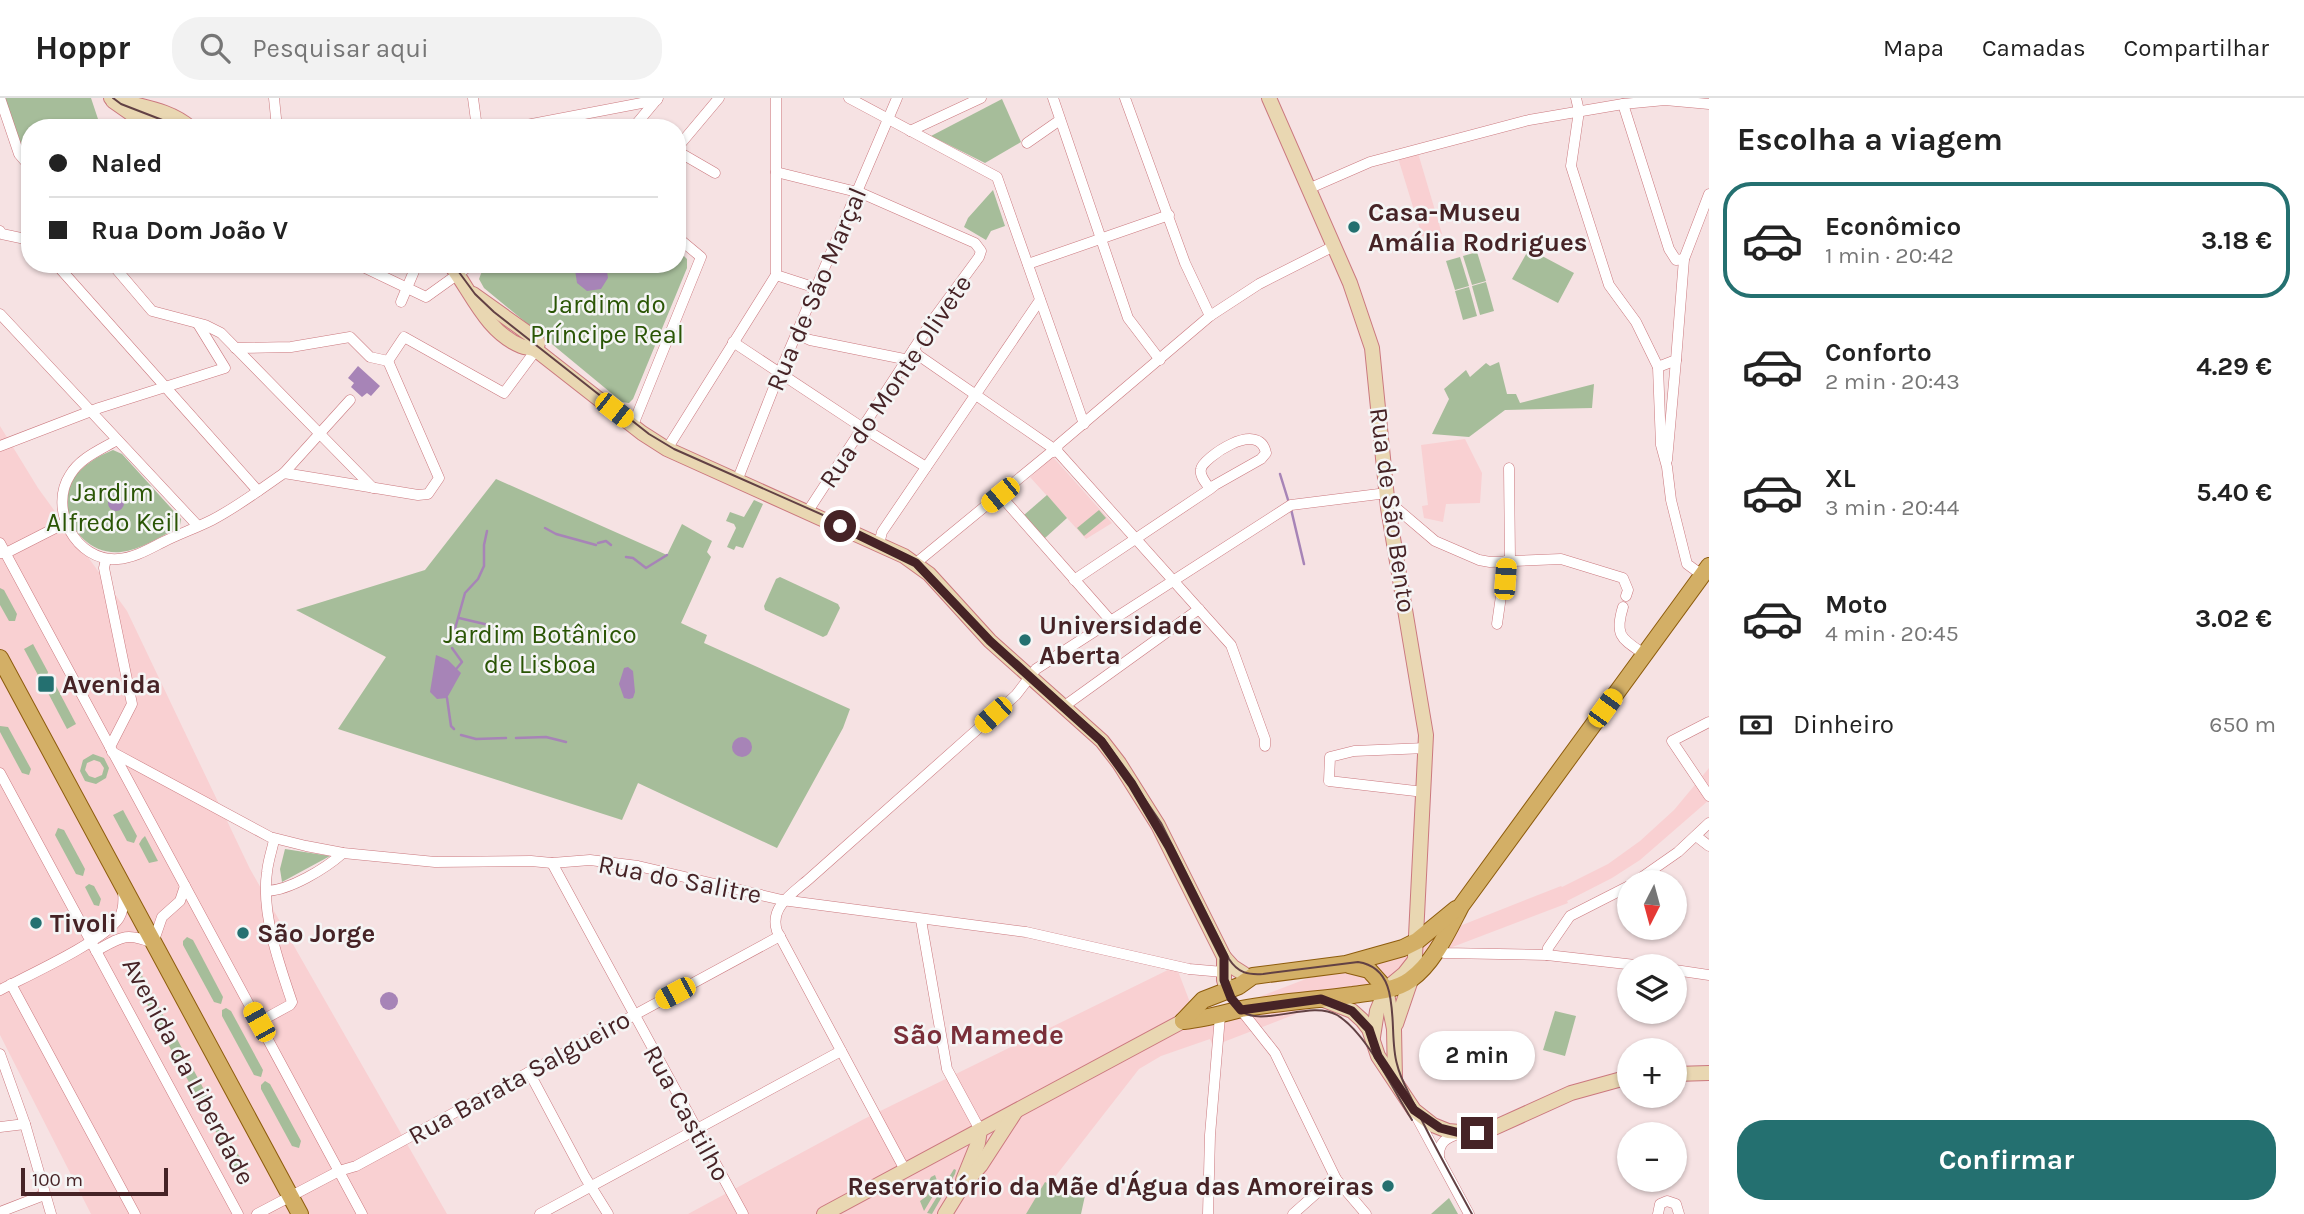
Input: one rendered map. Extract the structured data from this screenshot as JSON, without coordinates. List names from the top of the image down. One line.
{"streets":{"main road":["Rua de São Bento","Avenida da Liberdade"],"street":["Rua de São Marçal","Rua do Monte Olivete","Rua do Salitre","Rua Barata Salgueiro","Rua Castilho"]},"crossings":[["Rua de São Marçal","Rua do Monte Olivete"],["Rua do Salitre","Rua Castilho"],["Avenida da Liberdade","Rua Barata Salgueiro"],["Rua Barata Salgueiro","Rua Castilho"]],"districts":["São Mamede"],"parks":["Jardim do Príncipe Real","Jardim Alfredo Keil","Jardim Botânico de Lisboa"],"places":{"other":["Casa-Museu Amália Rodrigues","Universidade Aberta","Tivoli","São Jorge","Reservatório da Mãe d'Água das Amoreiras"],"transit":["Avenida"]},"scale_bar":"100 m","north":"bottom","page":{"header":"Hoppr","search":"Pesquisar aqui","nav":["Mapa","Camadas","Compartilhar"],"heading":"Escolha a viagem","banner":["Naled","Rua Dom João V"],"list":[{"name":"Econômico","note":"1 min · 20:42","value":"3.18 €"},{"name":"Conforto","note":"2 min · 20:43","value":"4.29 €"},{"name":"XL","note":"3 min · 20:44","value":"5.40 €"},{"name":"Moto","note":"4 min · 20:45","value":"3.02 €"}],"pay":["Dinheiro","650 m"],"map_buttons":["+","−"],"bubble":"2 min","buttons":"Confirmar","scale":"100 m"}}
